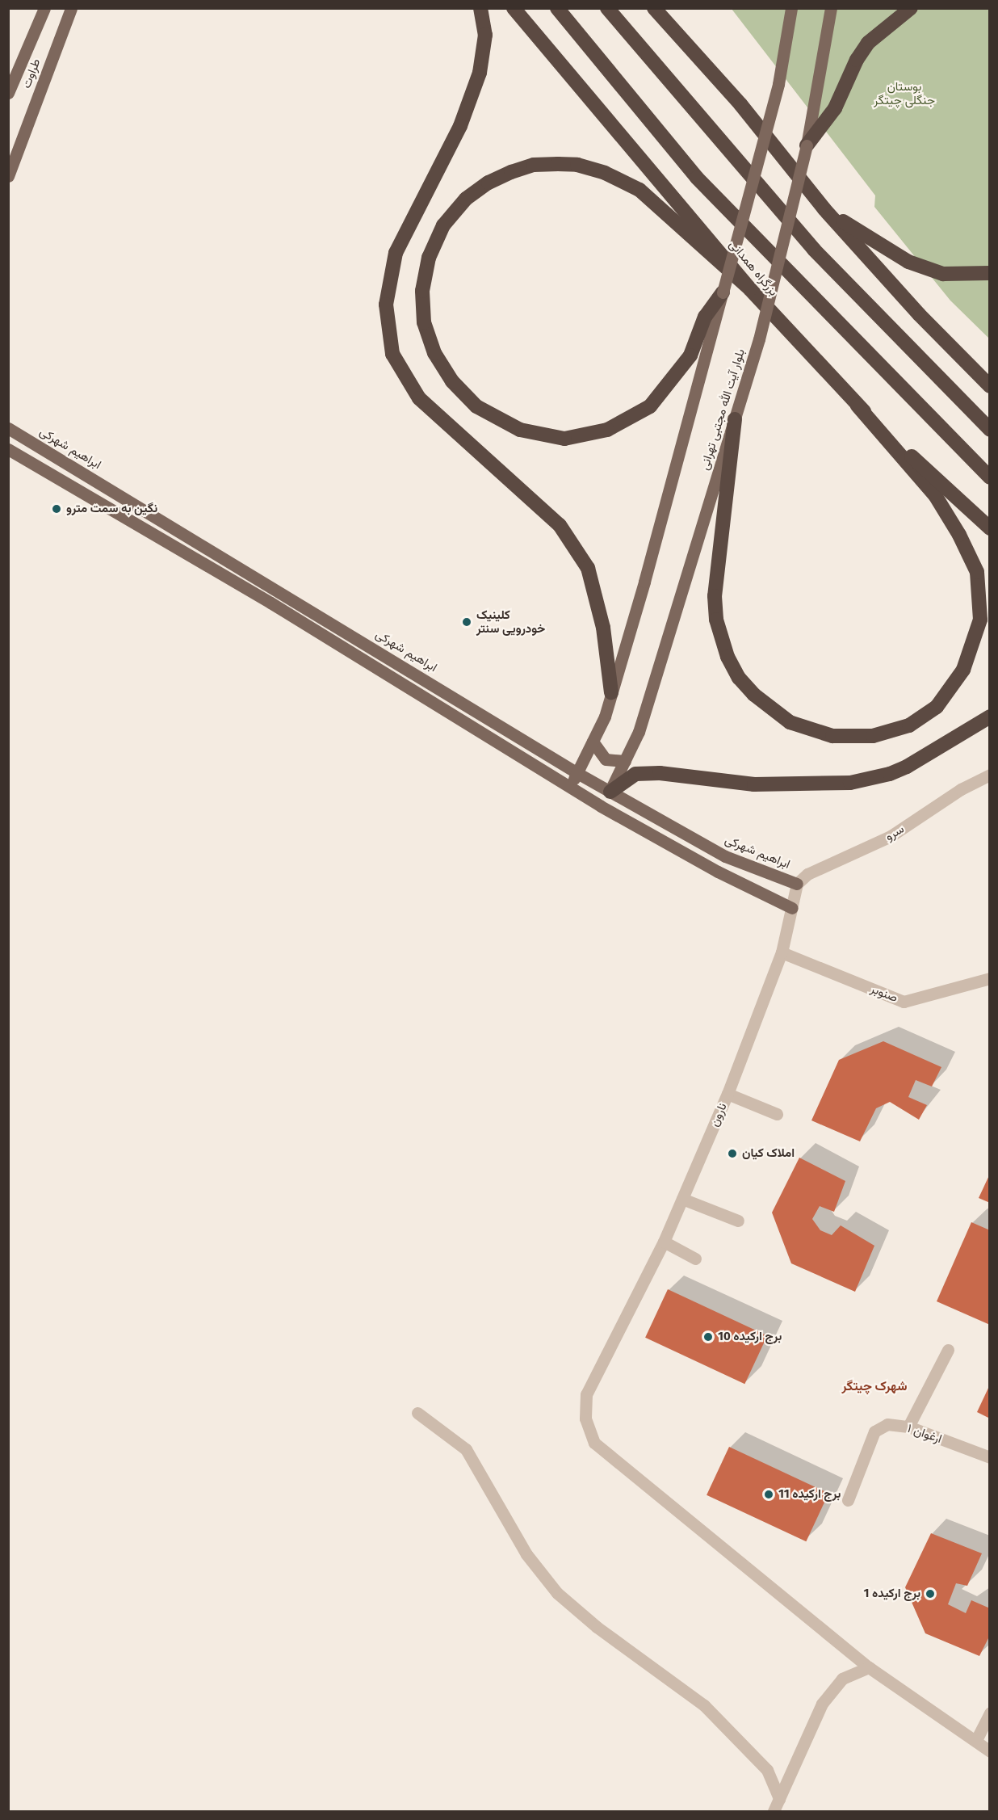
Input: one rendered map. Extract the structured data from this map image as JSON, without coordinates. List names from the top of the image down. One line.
{"streets":{"highway":["بزرگراه همدانی"],"main road":["طراوت","بلوار آیت الله مجتبی تهرانی","ابراهیم شهرکی"],"street":["سرو","صنوبر","نارون","ارغوان ۱"]},"crossings":[["بلوار آیت الله مجتبی تهرانی","ابراهیم شهرکی"],["ابراهیم شهرکی","سرو"],["ابراهیم شهرکی","نارون"],["سرو","نارون"],["صنوبر","نارون"]],"districts":["شهرک چیتگر"],"parks":["بوستان جنگلی چیتگر"],"places":["نگین به سمت مترو","کلینیک خودرویی سنتر","املاک کیان","برج ارکیده 10","برج ارکیده 11","برج ارکیده 1"]}
